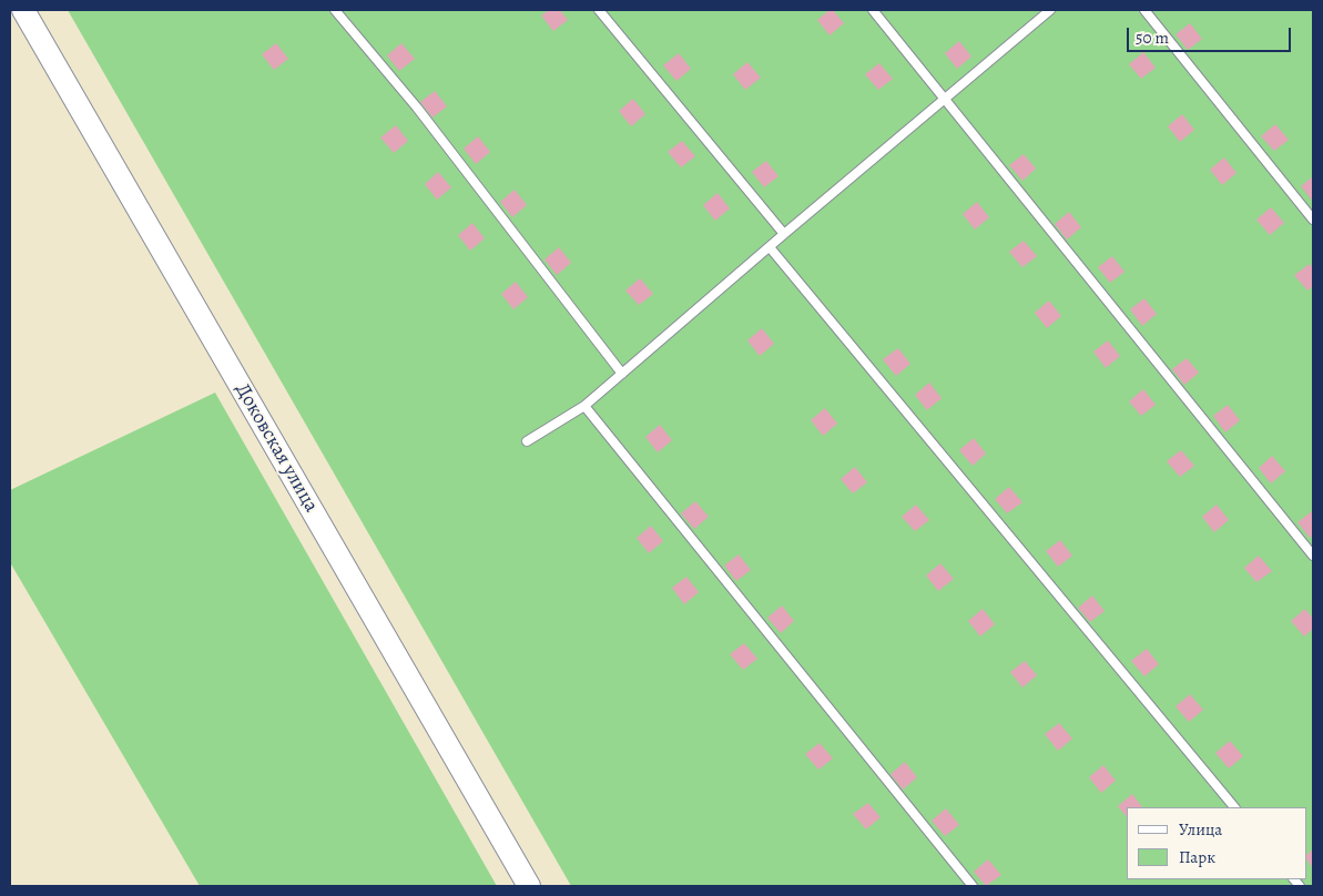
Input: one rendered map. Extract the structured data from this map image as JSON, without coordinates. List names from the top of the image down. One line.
{"streets":{"street":["Доковская улица"]},"legend":["Улица","Парк"],"scale_bar":"50 m"}
